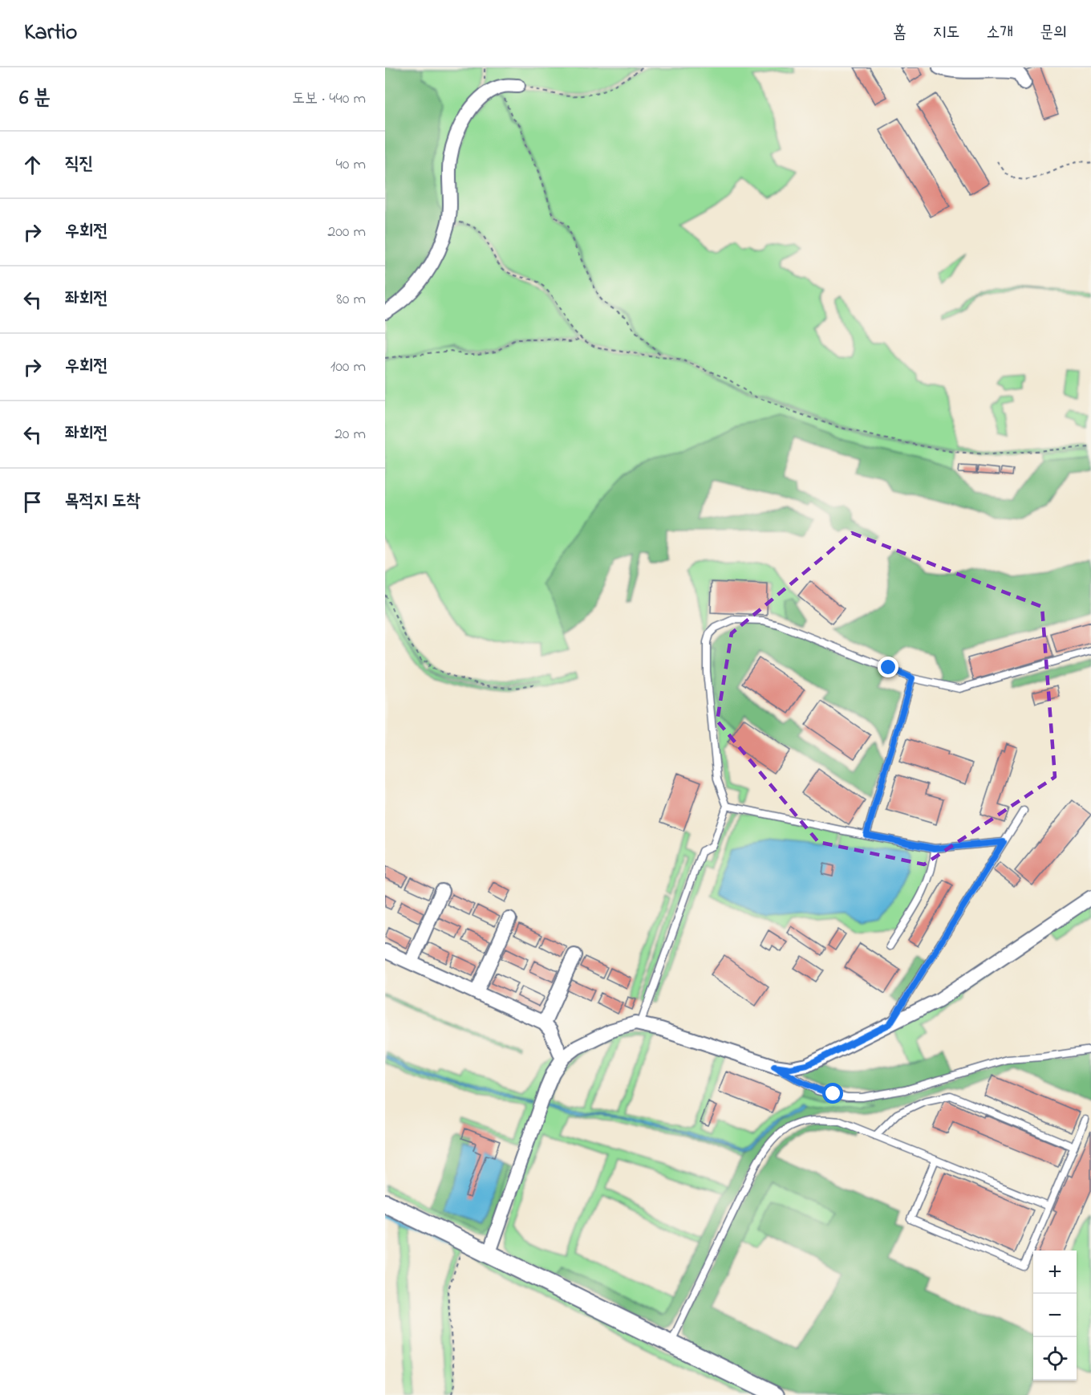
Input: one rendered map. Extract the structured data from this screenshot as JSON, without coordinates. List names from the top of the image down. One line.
{"page":{"header":"Kartio","nav":["홈","지도","소개","문의"],"heading":["6 분","도보 · 440 m"],"list":[["직진","40 m"],["우회전","200 m"],["좌회전","80 m"],["우회전","100 m"],["좌회전","20 m"],"목적지 도착"],"map_buttons":["+","−"]}}
